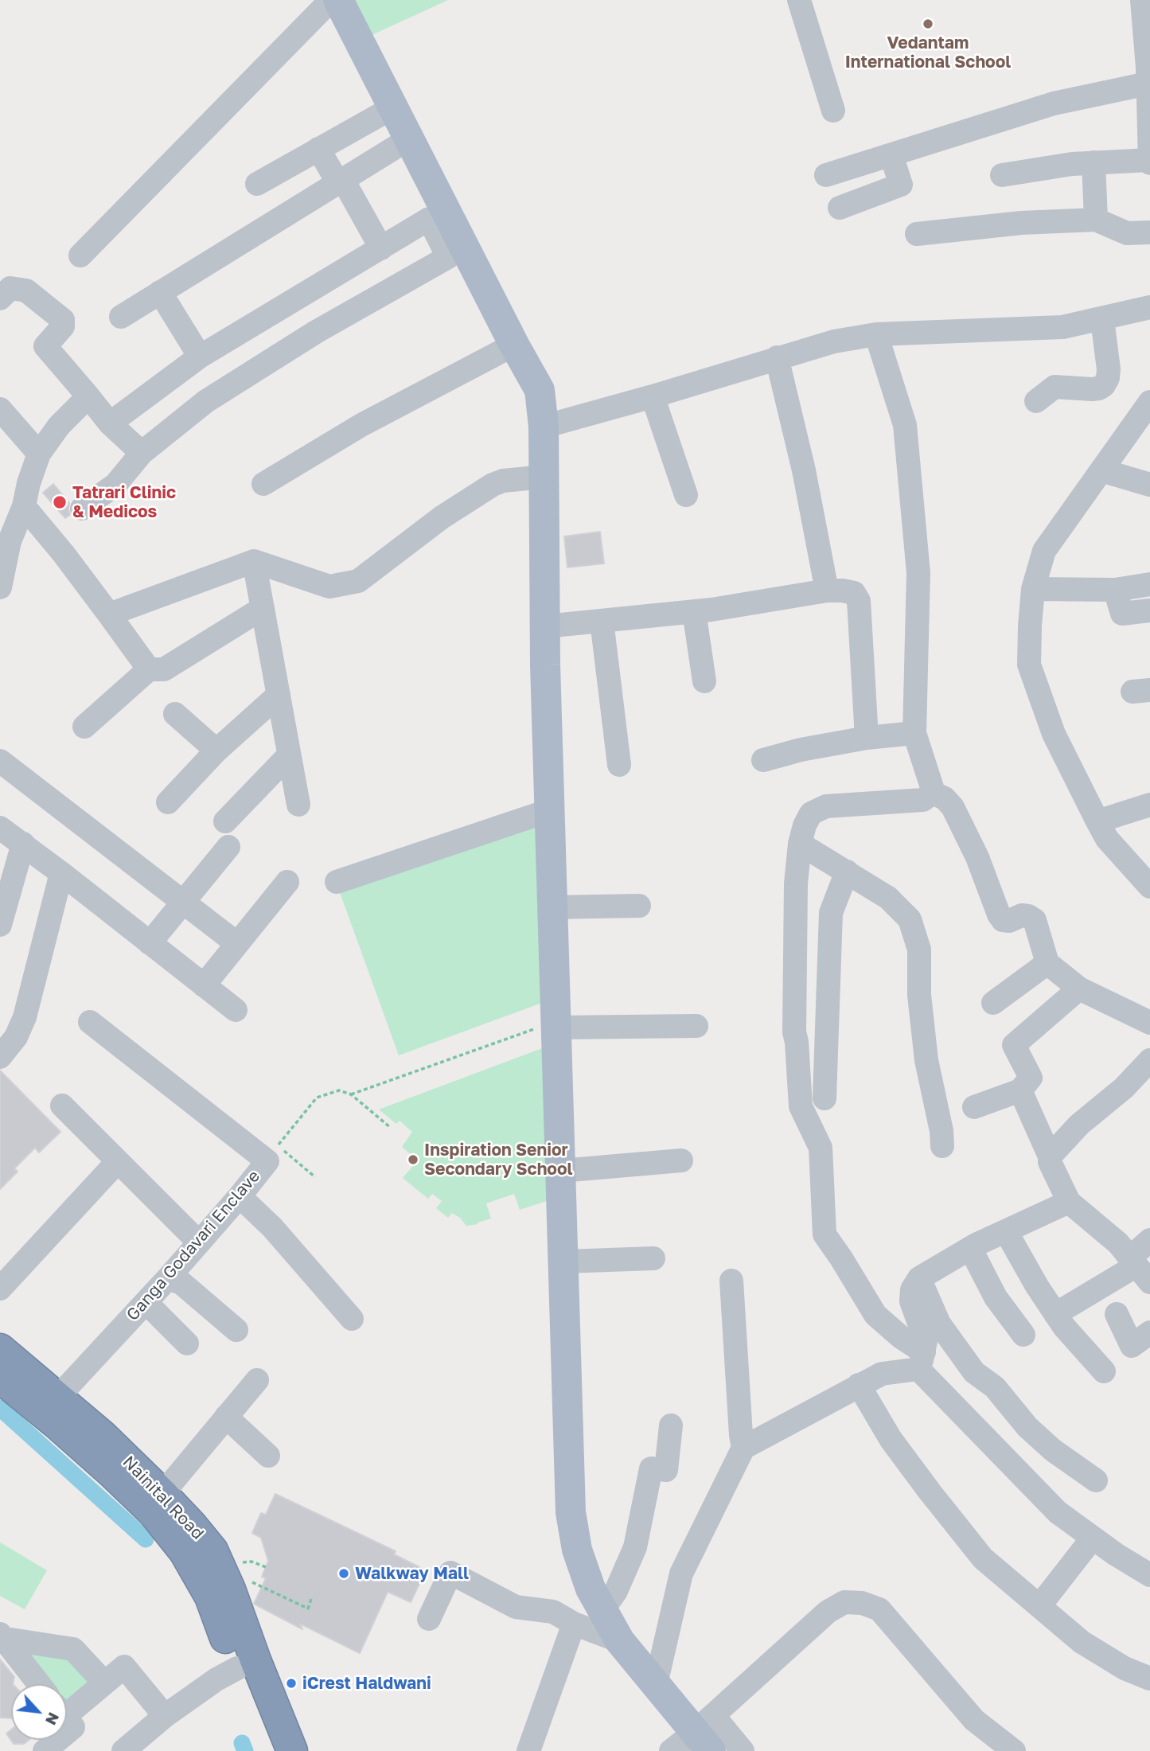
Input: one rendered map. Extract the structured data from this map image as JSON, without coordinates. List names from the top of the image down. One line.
{"streets":{"highway":["Nainital Road"],"street":["Ganga Godavari Enclave"]},"crossings":[["Ganga Godavari Enclave","Nainital Road"]],"places":["Vedantam International School","Tatrari Clinic & Medicos","Inspiration Senior Secondary School","Walkway Mall","iCrest Haldwani"],"north":"bottom right"}
